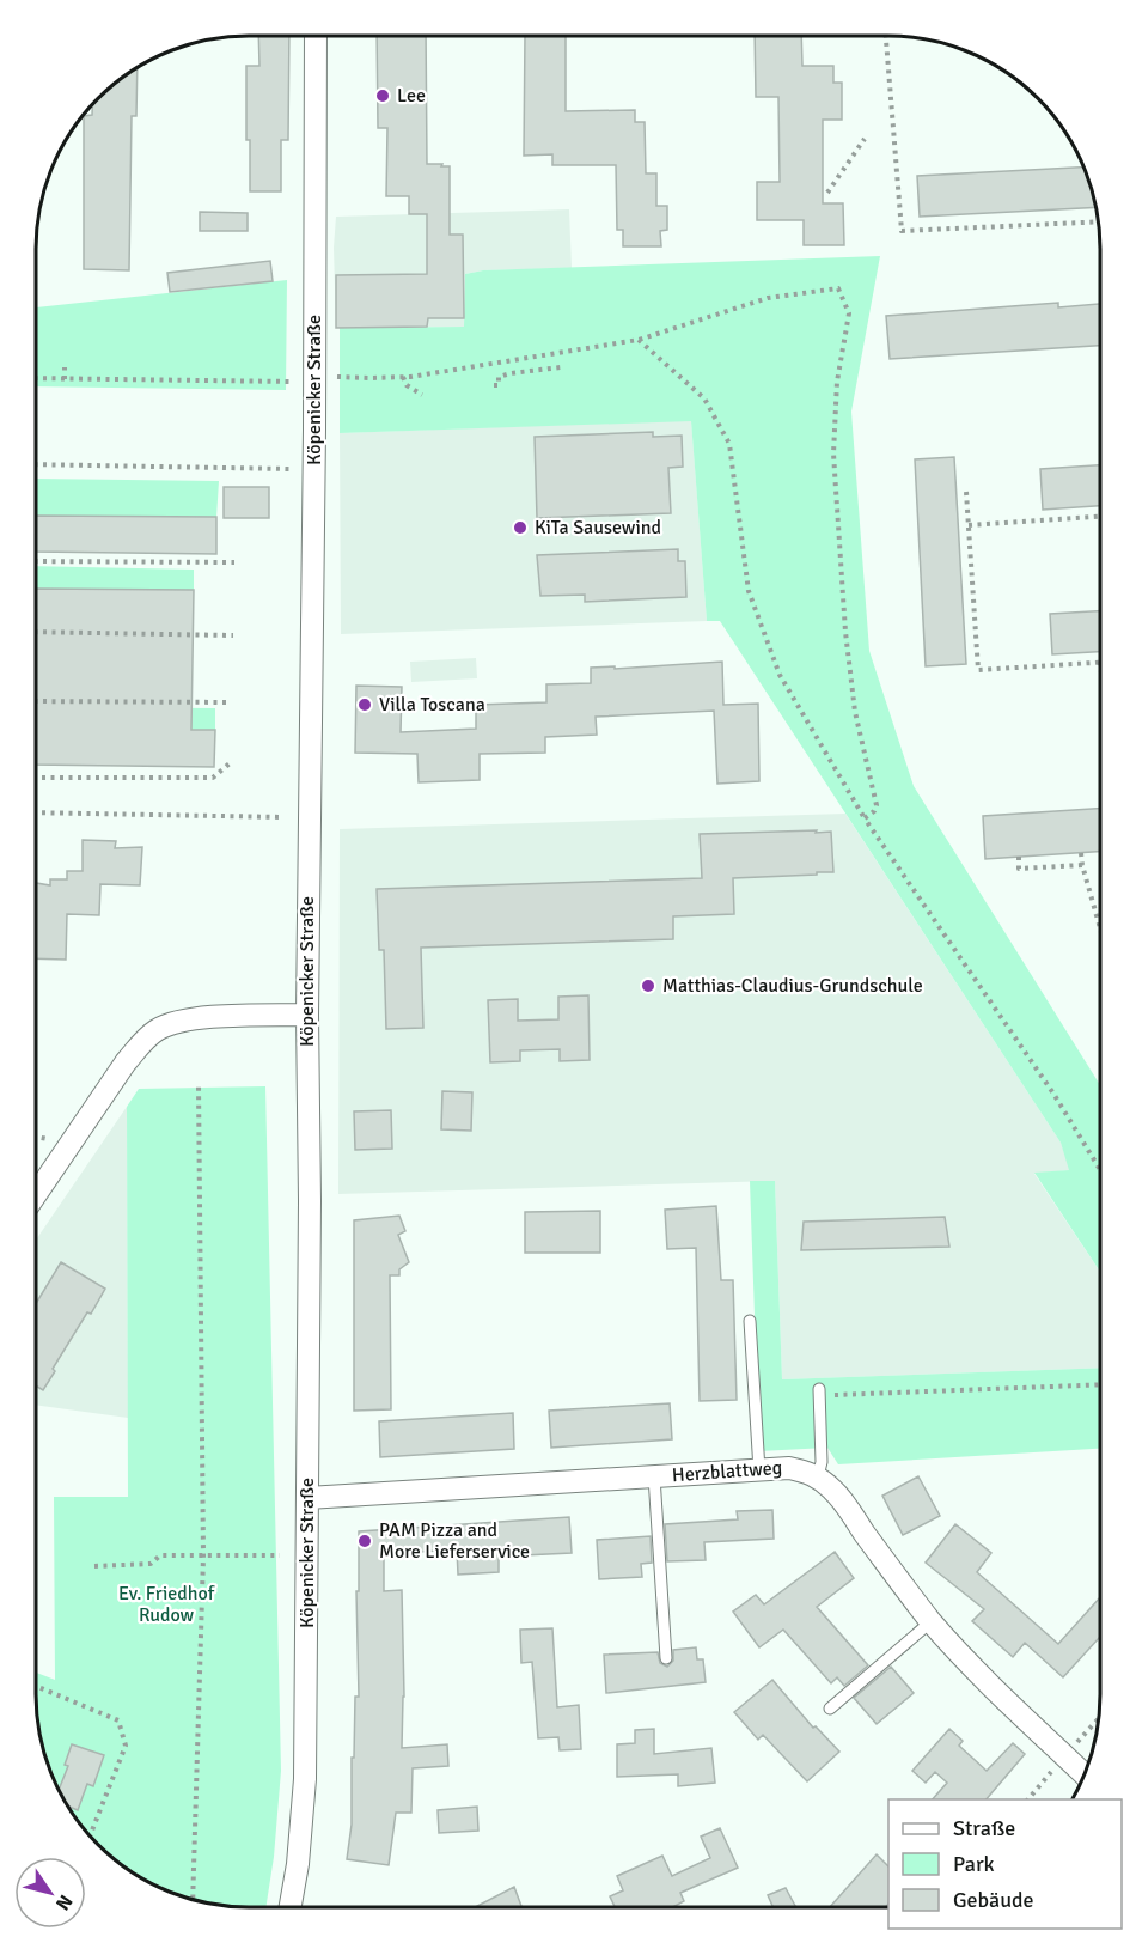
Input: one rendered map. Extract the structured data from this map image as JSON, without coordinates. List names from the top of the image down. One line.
{"streets":{"street":["Köpenicker Straße","Herzblattweg"]},"crossings":[["Köpenicker Straße","Herzblattweg"]],"parks":["Ev. Friedhof Rudow"],"places":["Lee","KiTa Sausewind","Villa Toscana","Matthias-Claudius-Grundschule","PAM Pizza and More Lieferservice"],"legend":["Straße","Park","Gebäude"],"north":"bottom right"}
